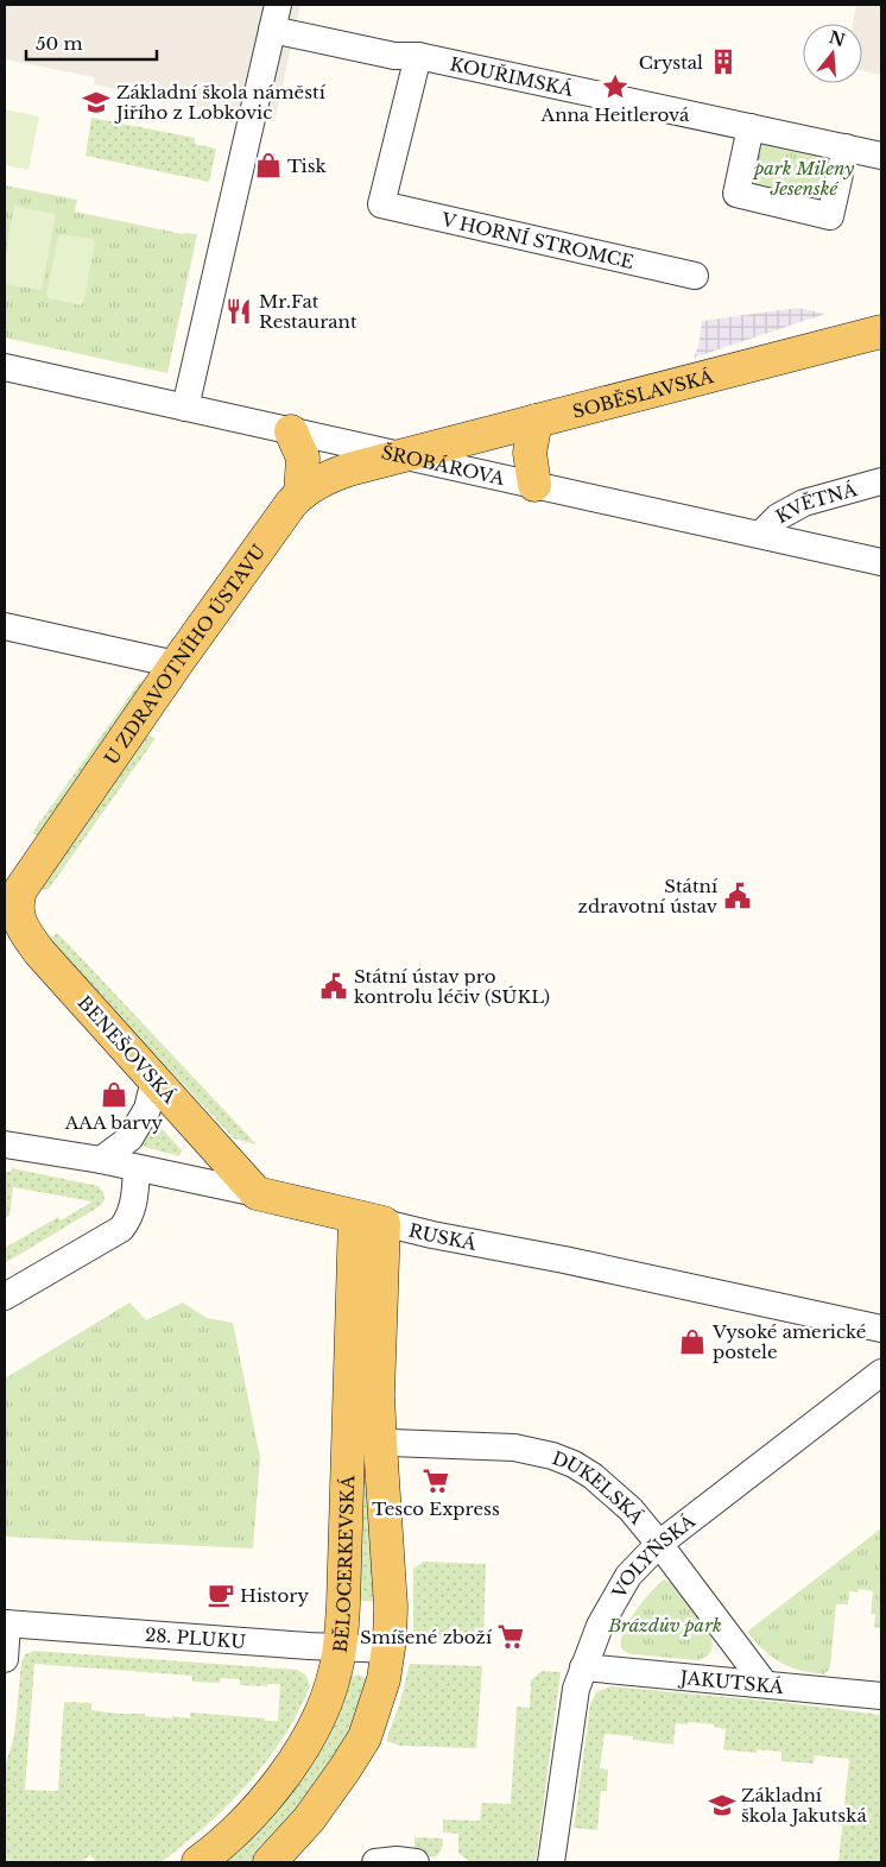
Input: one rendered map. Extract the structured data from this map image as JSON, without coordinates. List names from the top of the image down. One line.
{"streets":{"main road":["SOBĚSLAVSKÁ","U ZDRAVOTNÍHO ÚSTAVU","BENEŠOVSKÁ","RUSKÁ","BĚLOCERKEVSKÁ"],"street":["KOUŘIMSKÁ","V HORNÍ STROMCE","ŠROBÁROVA","KVĚTNÁ","DUKELSKÁ","VOLYŇSKÁ","28. PLUKU","JAKUTSKÁ"]},"crossings":[["KOUŘIMSKÁ","V HORNÍ STROMCE"],["SOBĚSLAVSKÁ","ŠROBÁROVA"],["SOBĚSLAVSKÁ","U ZDRAVOTNÍHO ÚSTAVU"],["ŠROBÁROVA","KVĚTNÁ"],["ŠROBÁROVA","U ZDRAVOTNÍHO ÚSTAVU"],["U ZDRAVOTNÍHO ÚSTAVU","BENEŠOVSKÁ"],["BENEŠOVSKÁ","RUSKÁ"],["RUSKÁ","BĚLOCERKEVSKÁ"],["DUKELSKÁ","VOLYŇSKÁ"],["DUKELSKÁ","BĚLOCERKEVSKÁ"],["DUKELSKÁ","JAKUTSKÁ"],["VOLYŇSKÁ","JAKUTSKÁ"],["BĚLOCERKEVSKÁ","28. PLUKU"]],"parks":["park Mileny Jesenské","Brázdův park"],"places":{"building":["Crystal"],"place":["Anna Heitlerová"],"school or university":["Základní škola náměstí Jiřího z Lobkovic","Základní škola Jakutská"],"shop":["Tisk","AAA barvy","Vysoké americké postele"],"restaurant":["Mr.Fat Restaurant"],"public building":["Státní zdravotní ústav","Státní ústav pro kontrolu léčiv (SÚKL)"],"supermarket":["Tesco Express","Smíšené zboží"],"cafe":["History"]},"scale_bar":"50 m","north":"top"}
